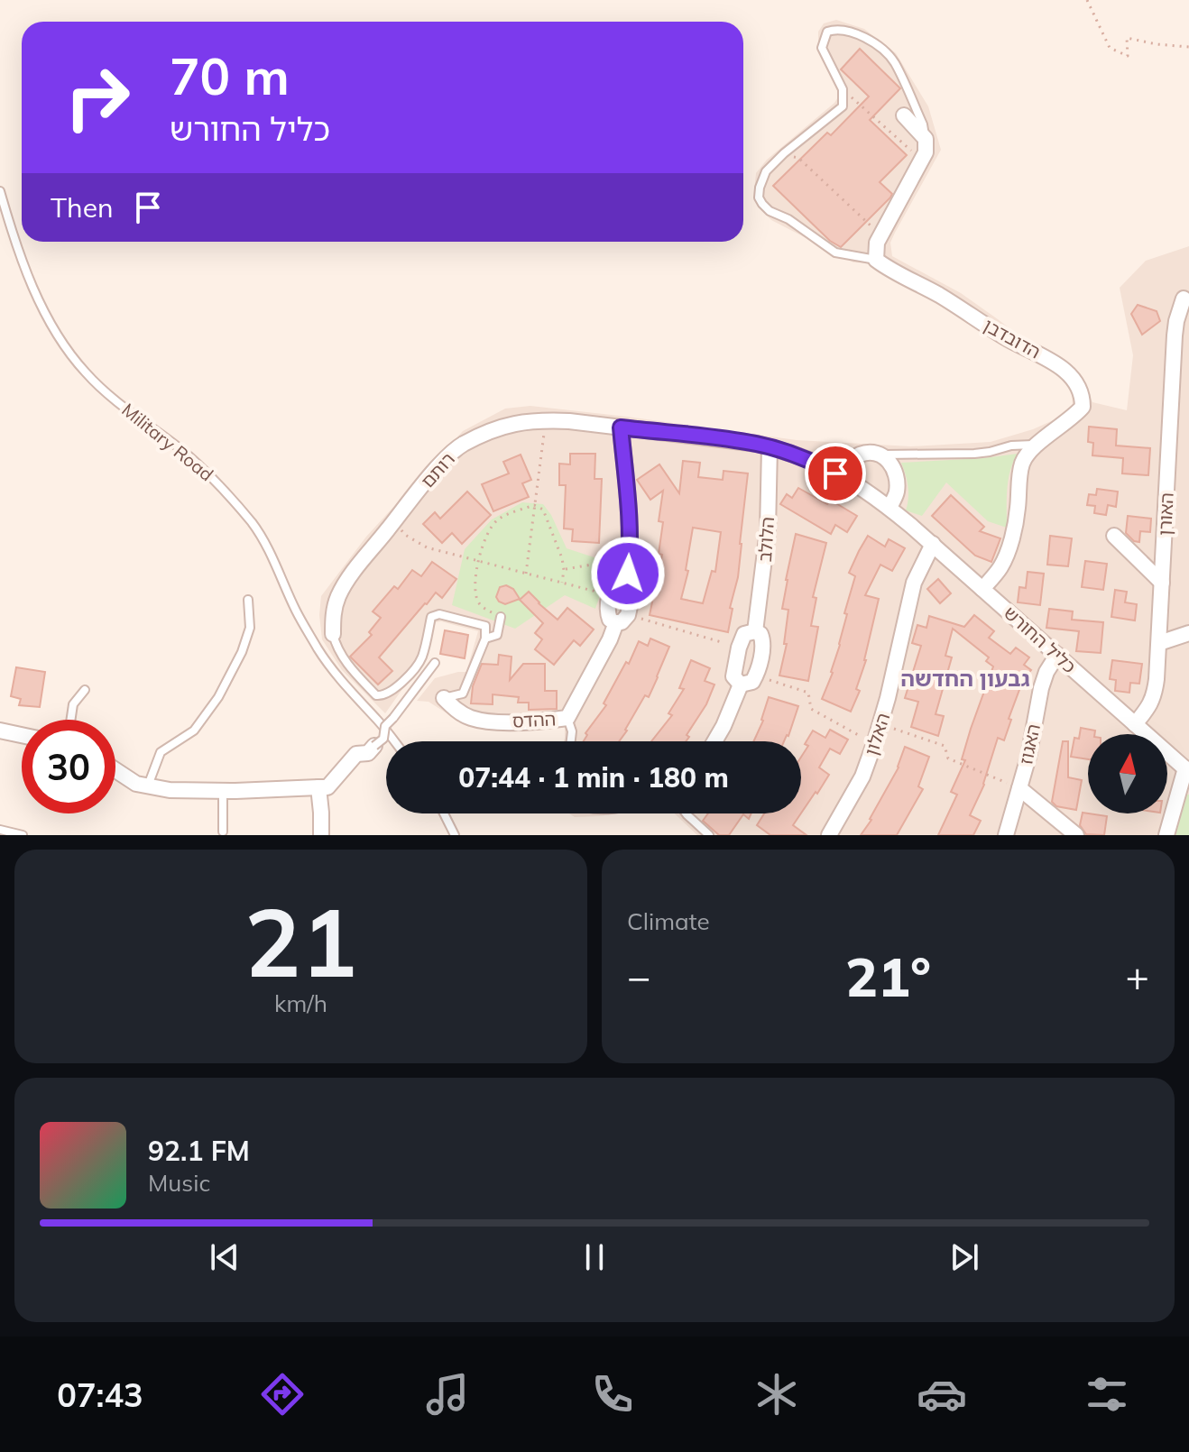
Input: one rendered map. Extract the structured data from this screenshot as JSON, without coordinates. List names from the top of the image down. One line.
{"streets":{"street":["הדובדבן","רותם","האורן","הלולב","כליל החורש","ההדס","האלון","האגוז"],"lane":["Military Road"]},"crossings":[["הדובדבן","כליל החורש"],["רותם","כליל החורש"],["רותם","ההדס"],["האורן","כליל החורש"],["הלולב","כליל החורש"],["כליל החורש","ההדס"],["כליל החורש","האלון"],["כליל החורש","האגוז"]],"districts":["גבעון החדשה"],"north":"top","page":{"turn":["70 m","כליל החורש"],"then":"Then","limit":"30","trip":"07:44 · 1 min · 180 m","tile":[["21","km/h"],"Climate"],"heat":["−","21°","+"],"song":["92.1 FM","Music"],"tabs":"07:43"}}
